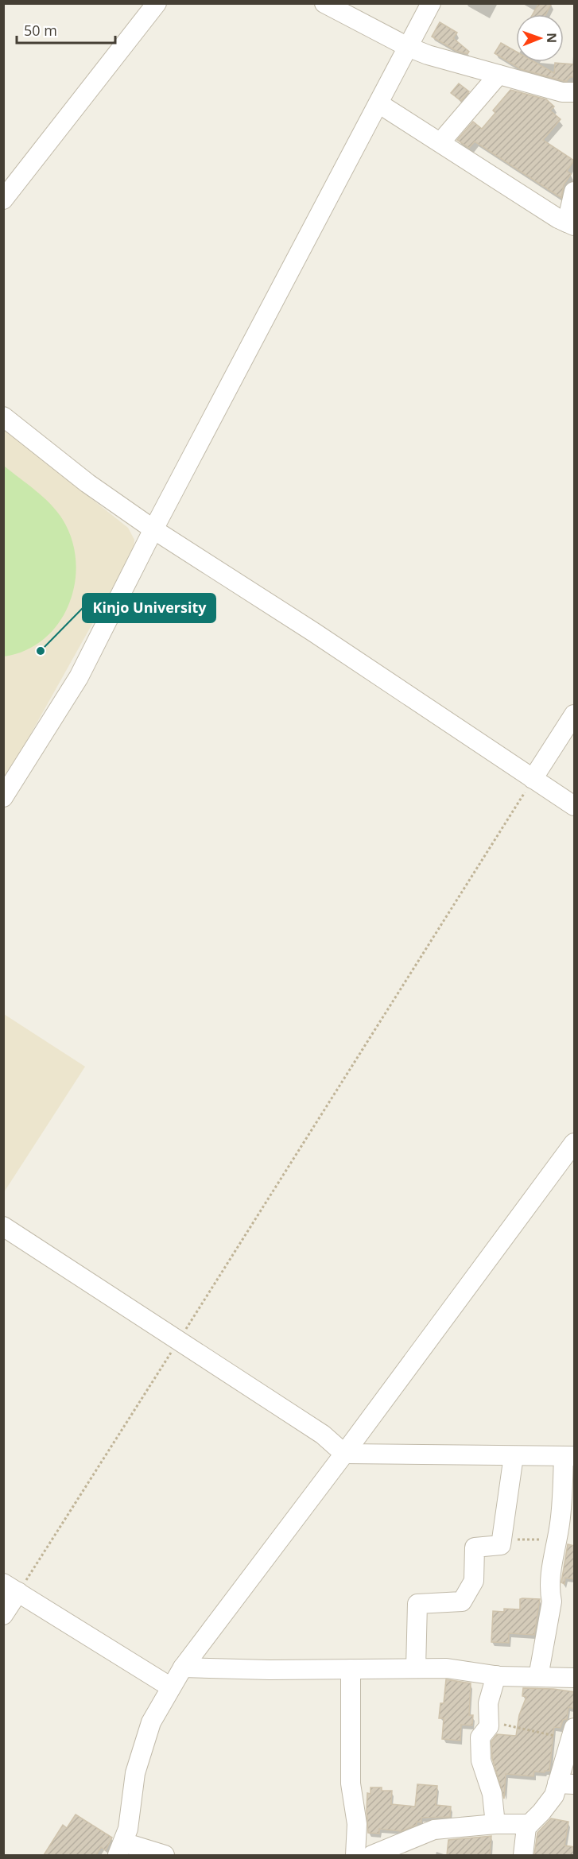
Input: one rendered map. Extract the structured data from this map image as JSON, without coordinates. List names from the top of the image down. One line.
{"places":["Kinjo University"],"scale_bar":"50 m","north":"right"}
